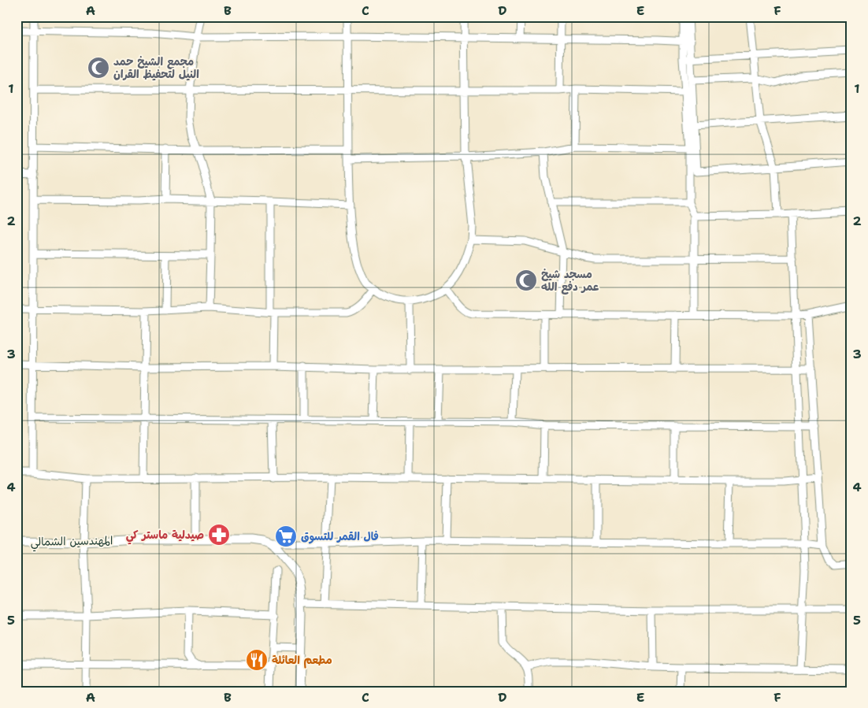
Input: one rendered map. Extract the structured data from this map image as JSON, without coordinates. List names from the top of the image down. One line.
{"streets":{"main road":["المهندسين الشمالي"]},"places":{"mosque":["مجمع الشيخ حمد النيل لتحفيظ القران","مسجد شيخ عمر دفع الله"],"pharmacy":["صيدلية ماستر كي"],"supermarket":["فال القمر للتسوق"],"restaurant":["مطعم العائلة"]},"grid":{"columns":["A","B","C","D","E","F"],"rows":["1","2","3","4","5"]}}
